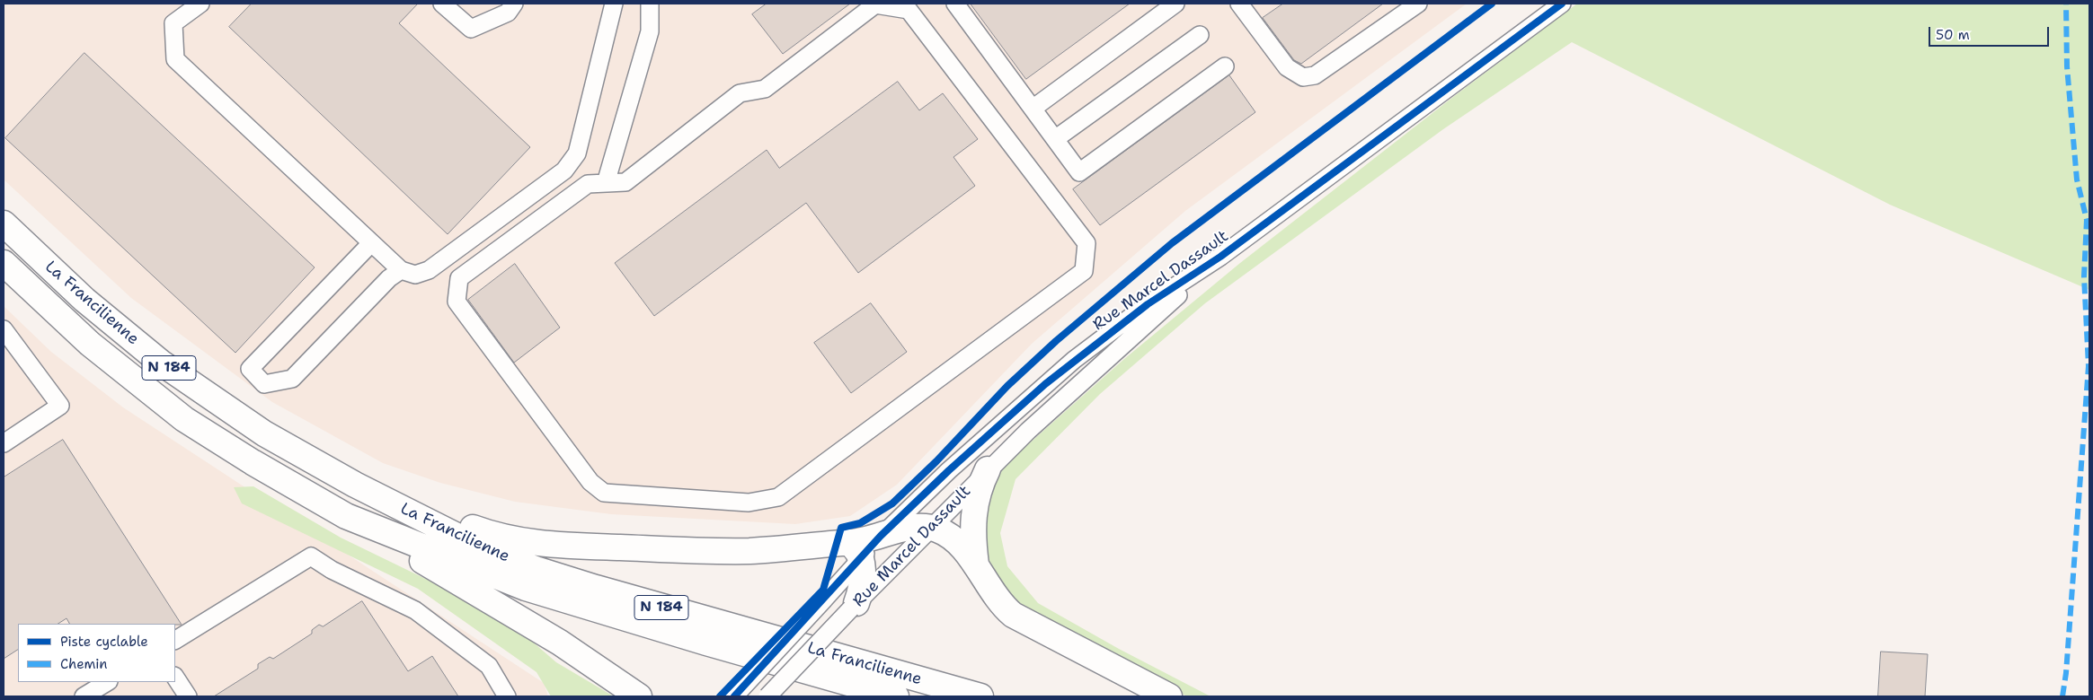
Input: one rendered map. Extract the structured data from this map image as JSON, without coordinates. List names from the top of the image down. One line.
{"streets":{"highway":["La Francilienne","N 184"],"street":["Rue Marcel Dassault"]},"legend":["Piste cyclable","Chemin"],"scale_bar":"50 m"}
